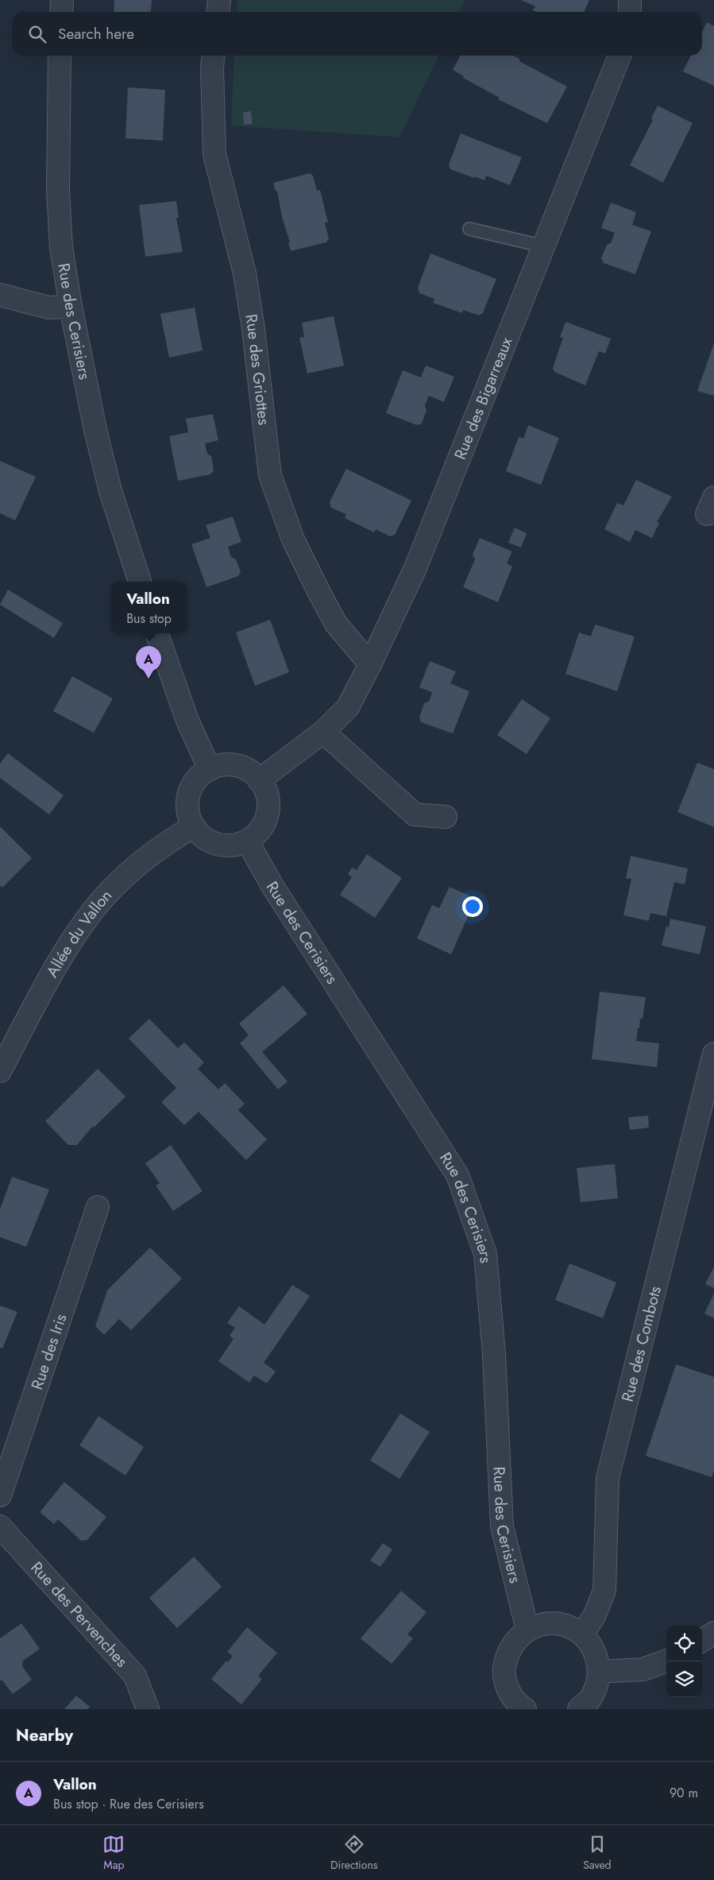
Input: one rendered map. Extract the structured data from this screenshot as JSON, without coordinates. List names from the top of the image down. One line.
{"streets":{"street":["Rue des Cerisiers","Rue des Griottes","Rue des Bigarreaux","Allée du Vallon","Rue des Combots","Rue des Iris","Rue des Pervenches"]},"crossings":[["Rue des Cerisiers","Rue des Bigarreaux"],["Rue des Cerisiers","Allée du Vallon"],["Rue des Griottes","Rue des Bigarreaux"],["Rue des Bigarreaux","Allée du Vallon"]],"page":{"search":"Search here","popup":["Vallon","Bus stop"],"pins":"A","heading":"Nearby","list":[{"mark":"A","name":"Vallon","note":"Bus stop · Rue des Cerisiers","value":"90 m"}],"nav":["Map","Directions","Saved"]}}
